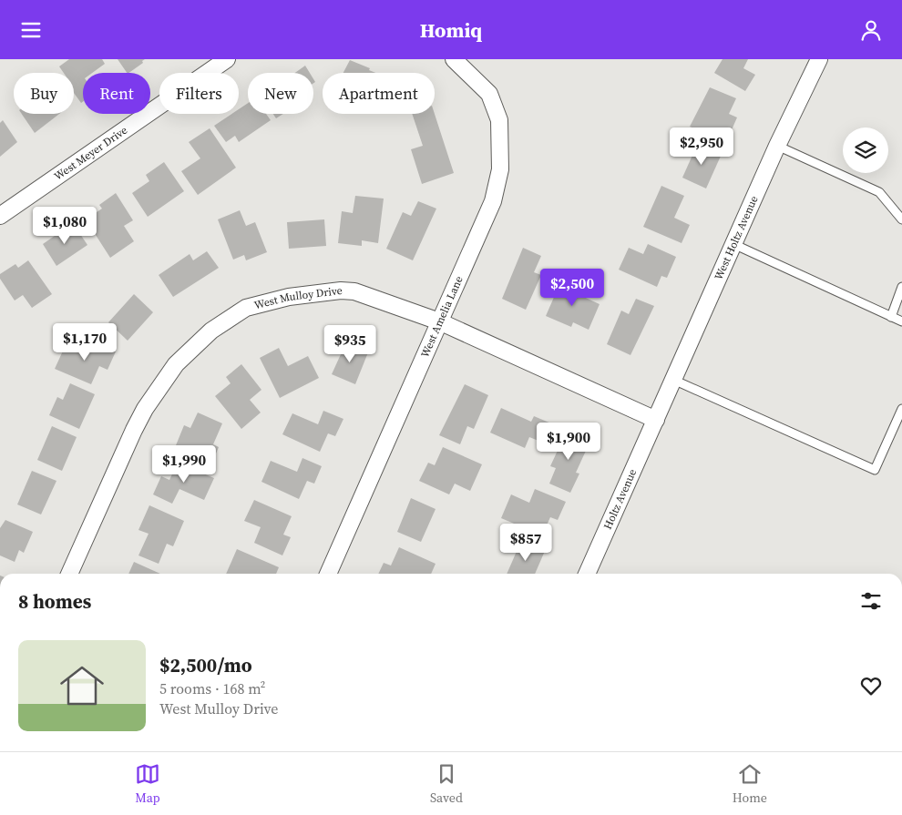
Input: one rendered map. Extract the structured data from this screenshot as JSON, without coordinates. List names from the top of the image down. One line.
{"streets":{"street":["West Meyer Drive","West Holtz Avenue","West Mulloy Drive","West Amelia Lane","Holtz Avenue"]},"crossings":[["West Holtz Avenue","West Mulloy Drive"],["West Holtz Avenue","Holtz Avenue"],["West Mulloy Drive","West Amelia Lane"],["West Mulloy Drive","Holtz Avenue"]],"page":{"header":"Homiq","chip":["Buy","Rent","Filters","New","Apartment"],"price":["$2,950","$1,080","$2,500","$1,170","$935","$1,900","$1,990","$857"],"heading":"8 homes","list":[{"name":"$2,500/mo","note":"5 rooms · 168 m² · West Mulloy Drive"}],"tabs":["Map","Saved","Home"]}}
